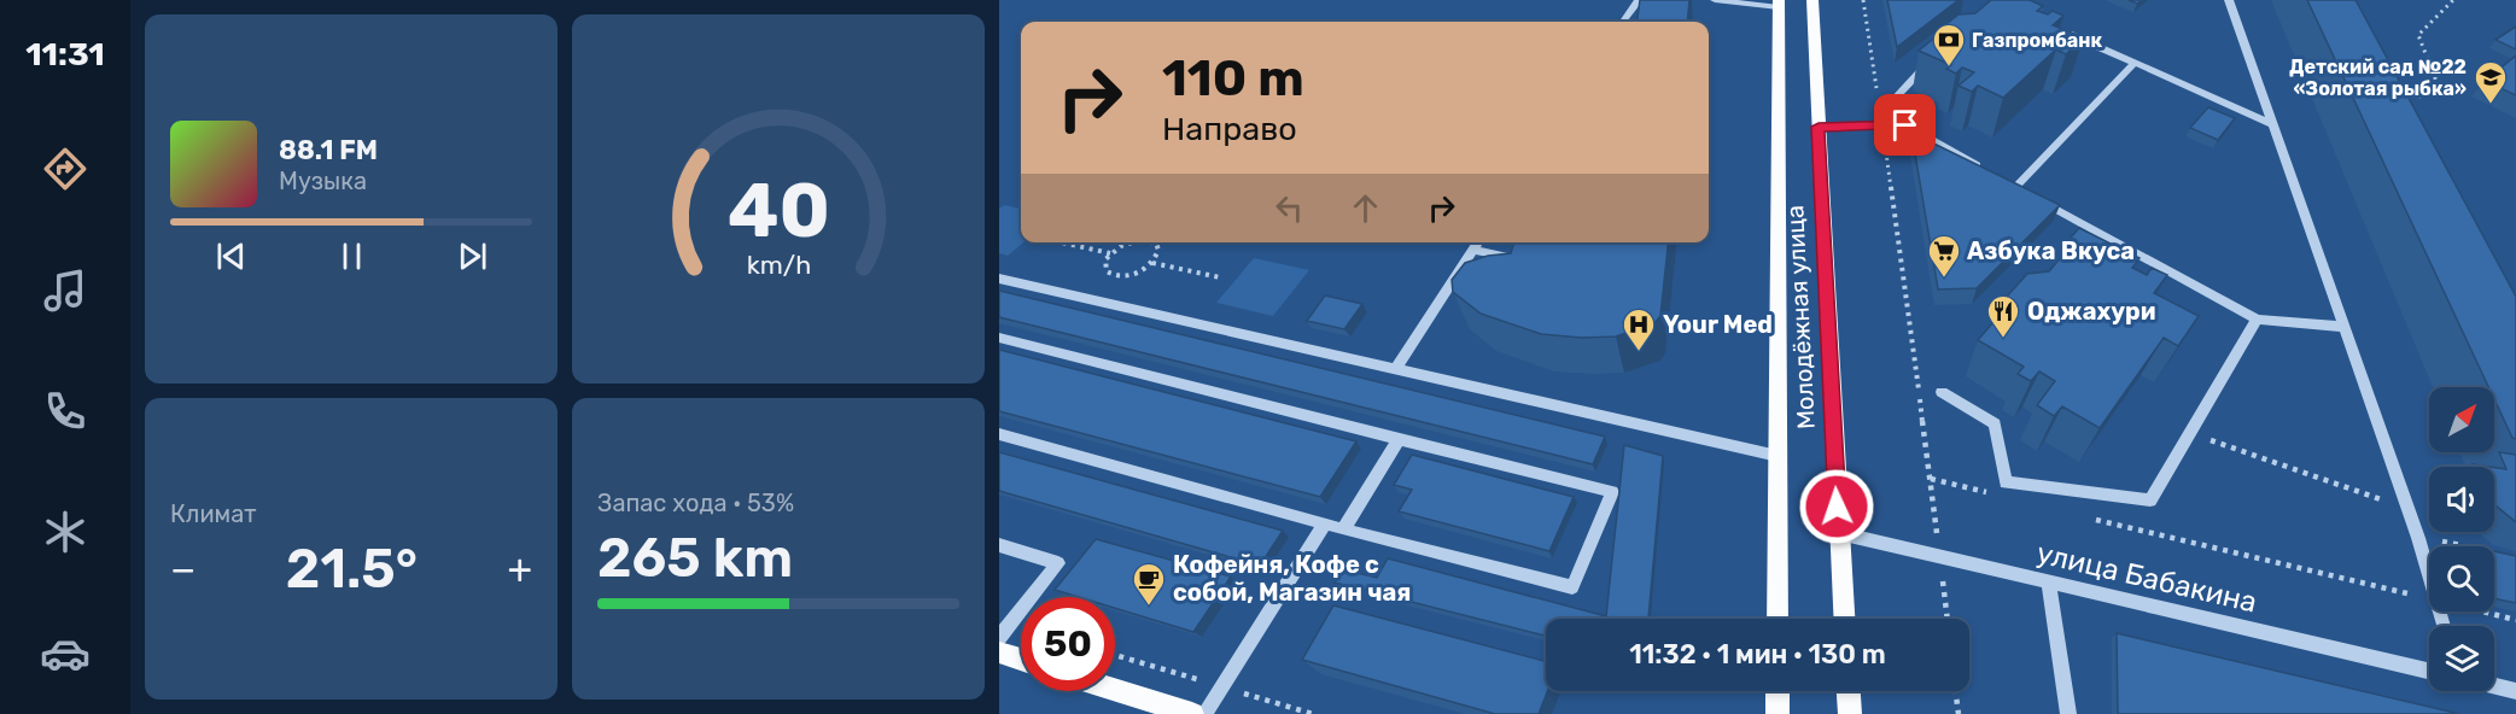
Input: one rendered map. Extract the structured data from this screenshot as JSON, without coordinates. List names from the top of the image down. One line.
{"streets":{"main road":["Молодёжная улица"],"street":["улица Бабакина"]},"crossings":[["Молодёжная улица","улица Бабакина"]],"places":{"bank":["Газпромбанк"],"school or university":["Детский сад №22 «Золотая рыбка»"],"supermarket":["Азбука Вкуса"],"restaurant":["Оджахури"],"hospital":["Your Med"],"cafe":["Кофейня, Кофе с собой, Магазин чая"]},"north":"top right","page":{"tabs":"11:31","turn":["110 m","Направо"],"song":["88.1 FM","Музыка"],"tile":["Климат",["Запас хода · 53%","265 km"]],"heat":["−","21.5°","+"],"limit":"50","trip":"11:32 · 1 мин · 130 m","gauge":["40","km/h"]}}
